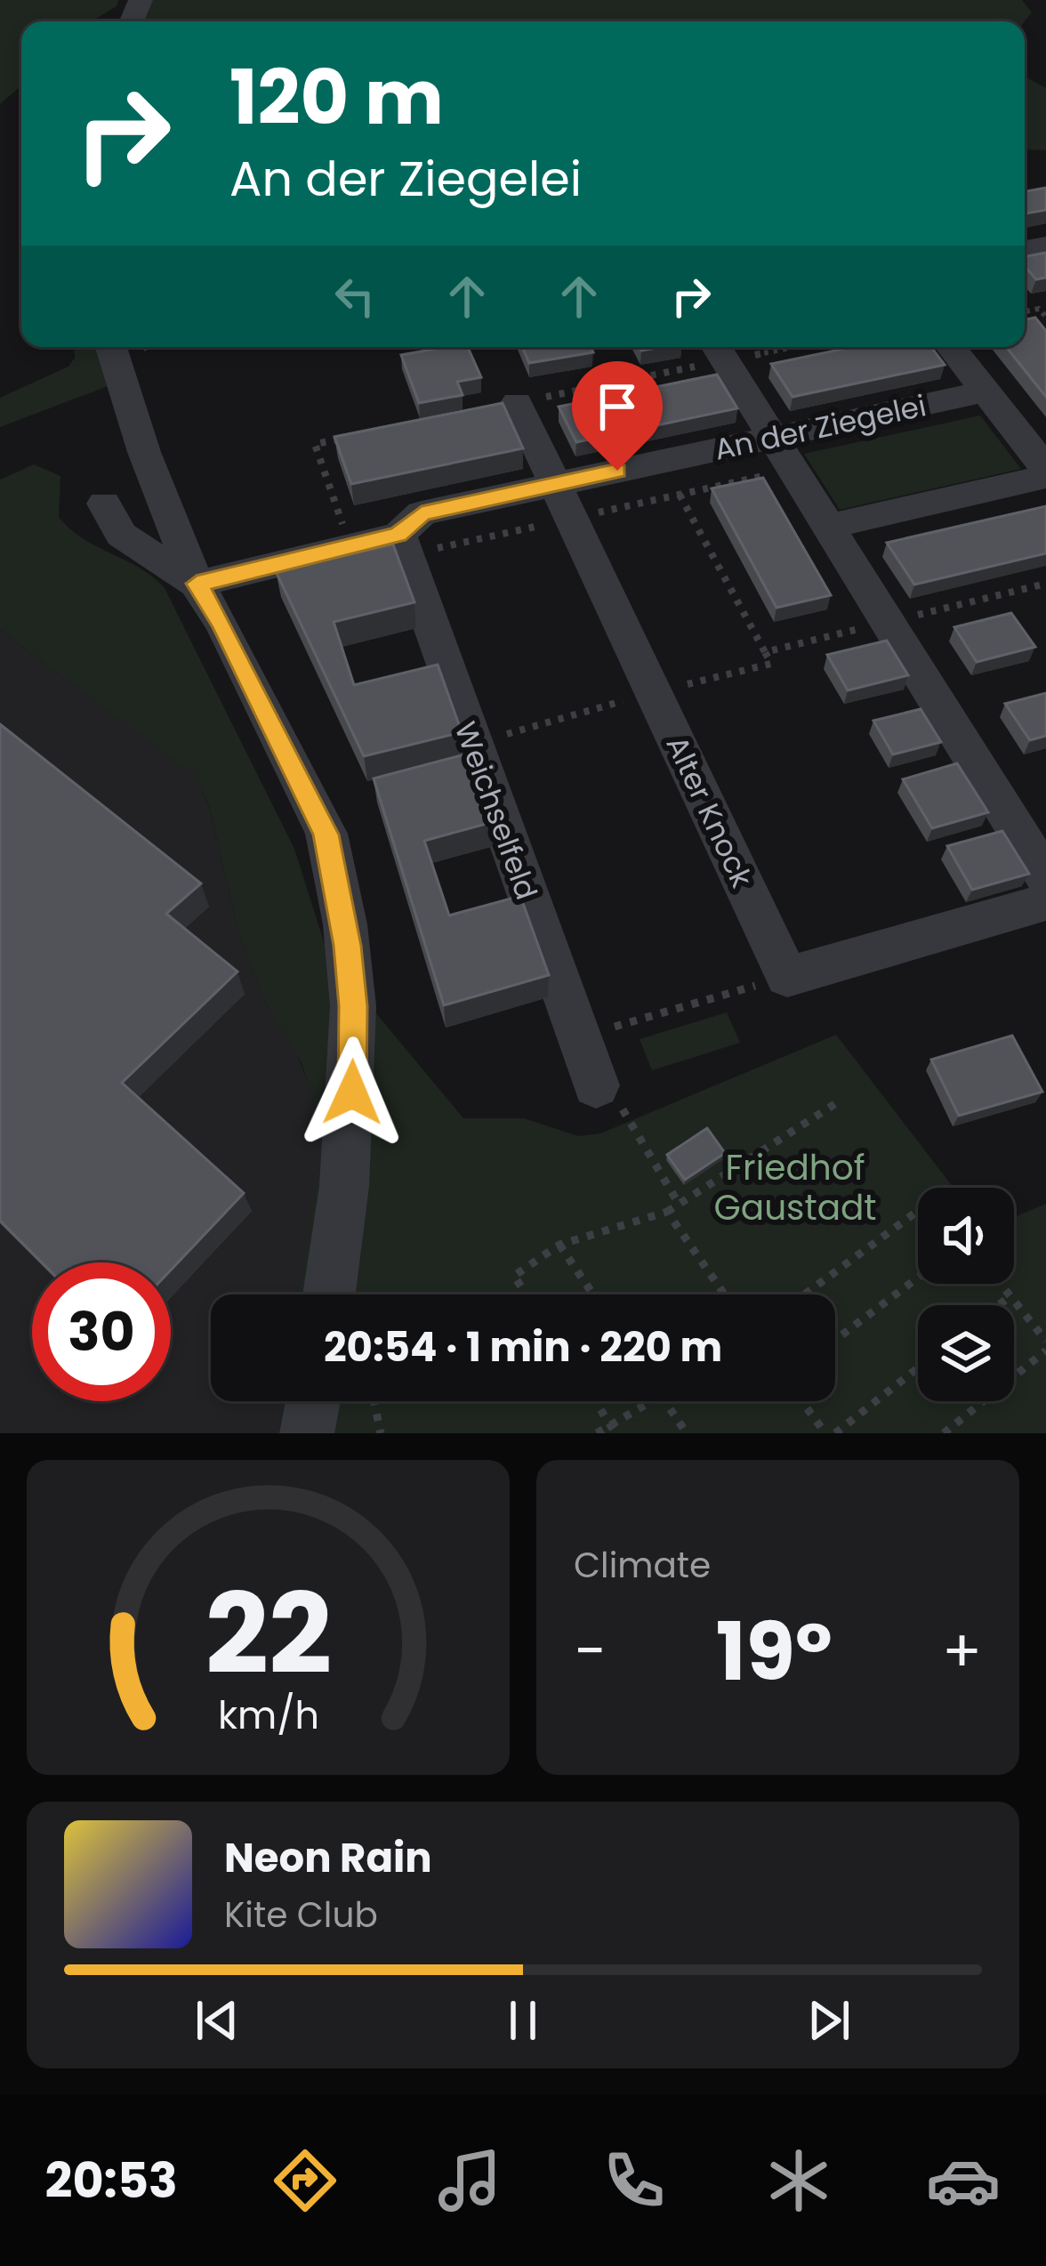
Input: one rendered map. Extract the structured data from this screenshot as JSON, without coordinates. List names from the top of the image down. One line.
{"streets":{"street":["An der Ziegelei","Weichselfeld","Alter Knock"]},"crossings":[["An der Ziegelei","Weichselfeld"],["An der Ziegelei","Alter Knock"]],"parks":["Friedhof Gaustadt"],"page":{"turn":["120 m","An der Ziegelei"],"limit":"30","trip":"20:54 · 1 min · 220 m","tile":"Climate","heat":["−","19°","+"],"song":["Neon Rain","Kite Club"],"tabs":"20:53","gauge":["22","km/h"]}}
